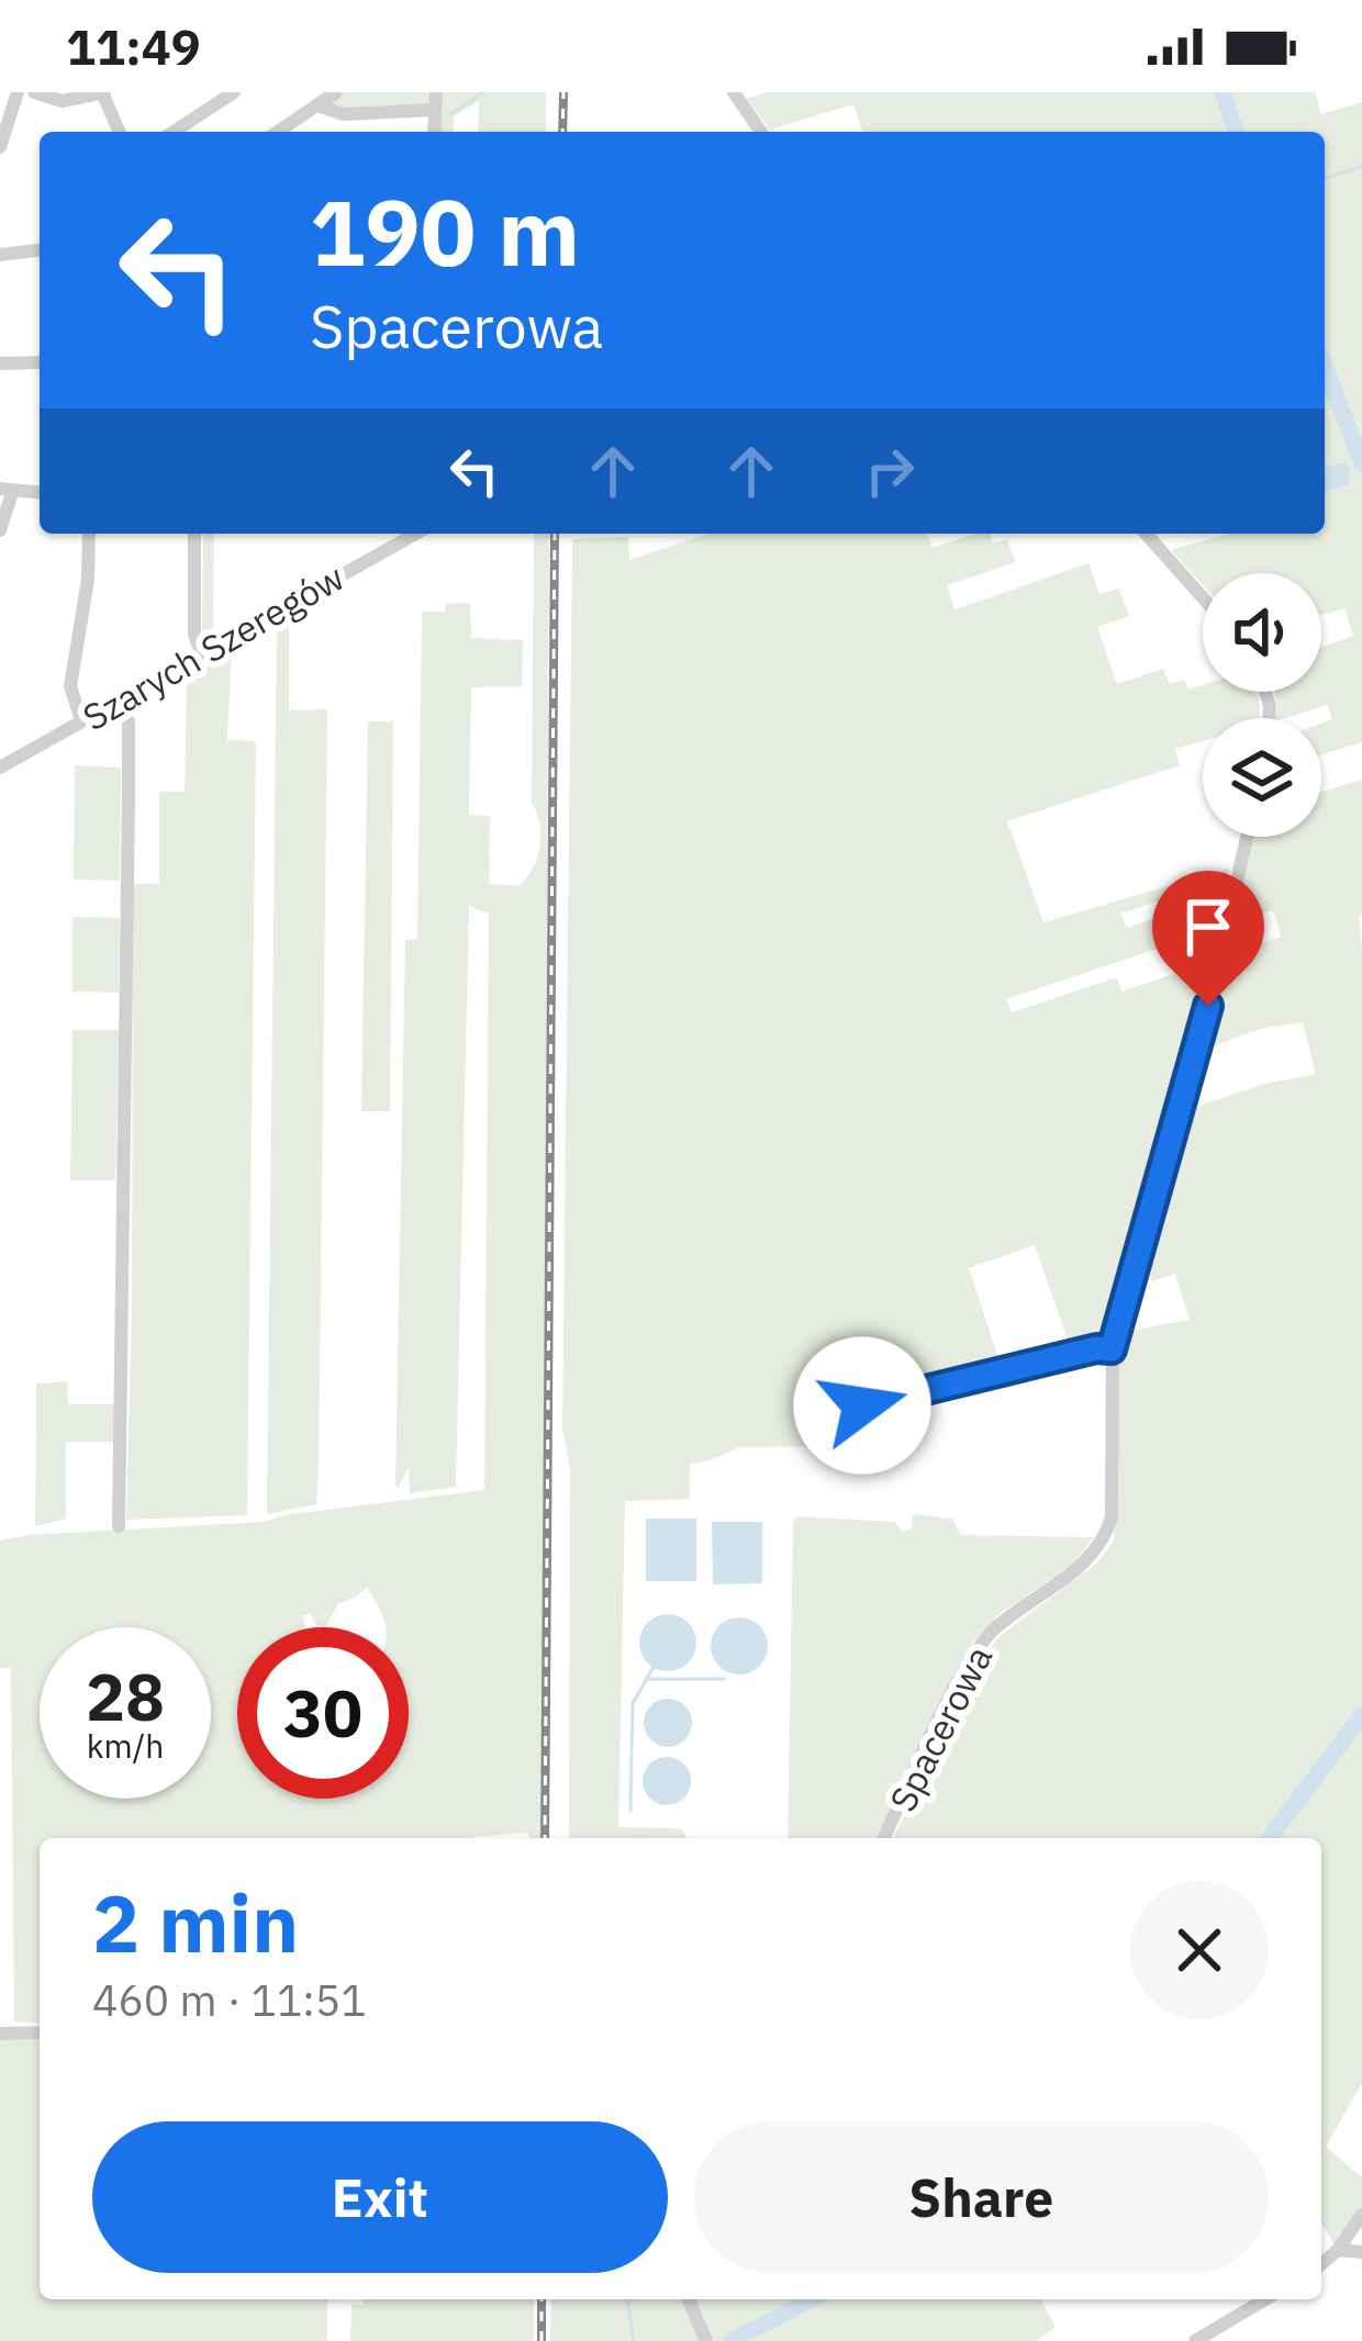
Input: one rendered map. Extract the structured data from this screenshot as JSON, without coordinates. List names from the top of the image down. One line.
{"streets":{"street":["Szarych Szeregów","Spacerowa"]},"page":{"status":"11:49","turn":["190 m","Spacerowa"],"speed":"28 km/h","limit":"30","heading":["2 min","460 m · 11:51"],"buttons":["Exit","Share"]}}
